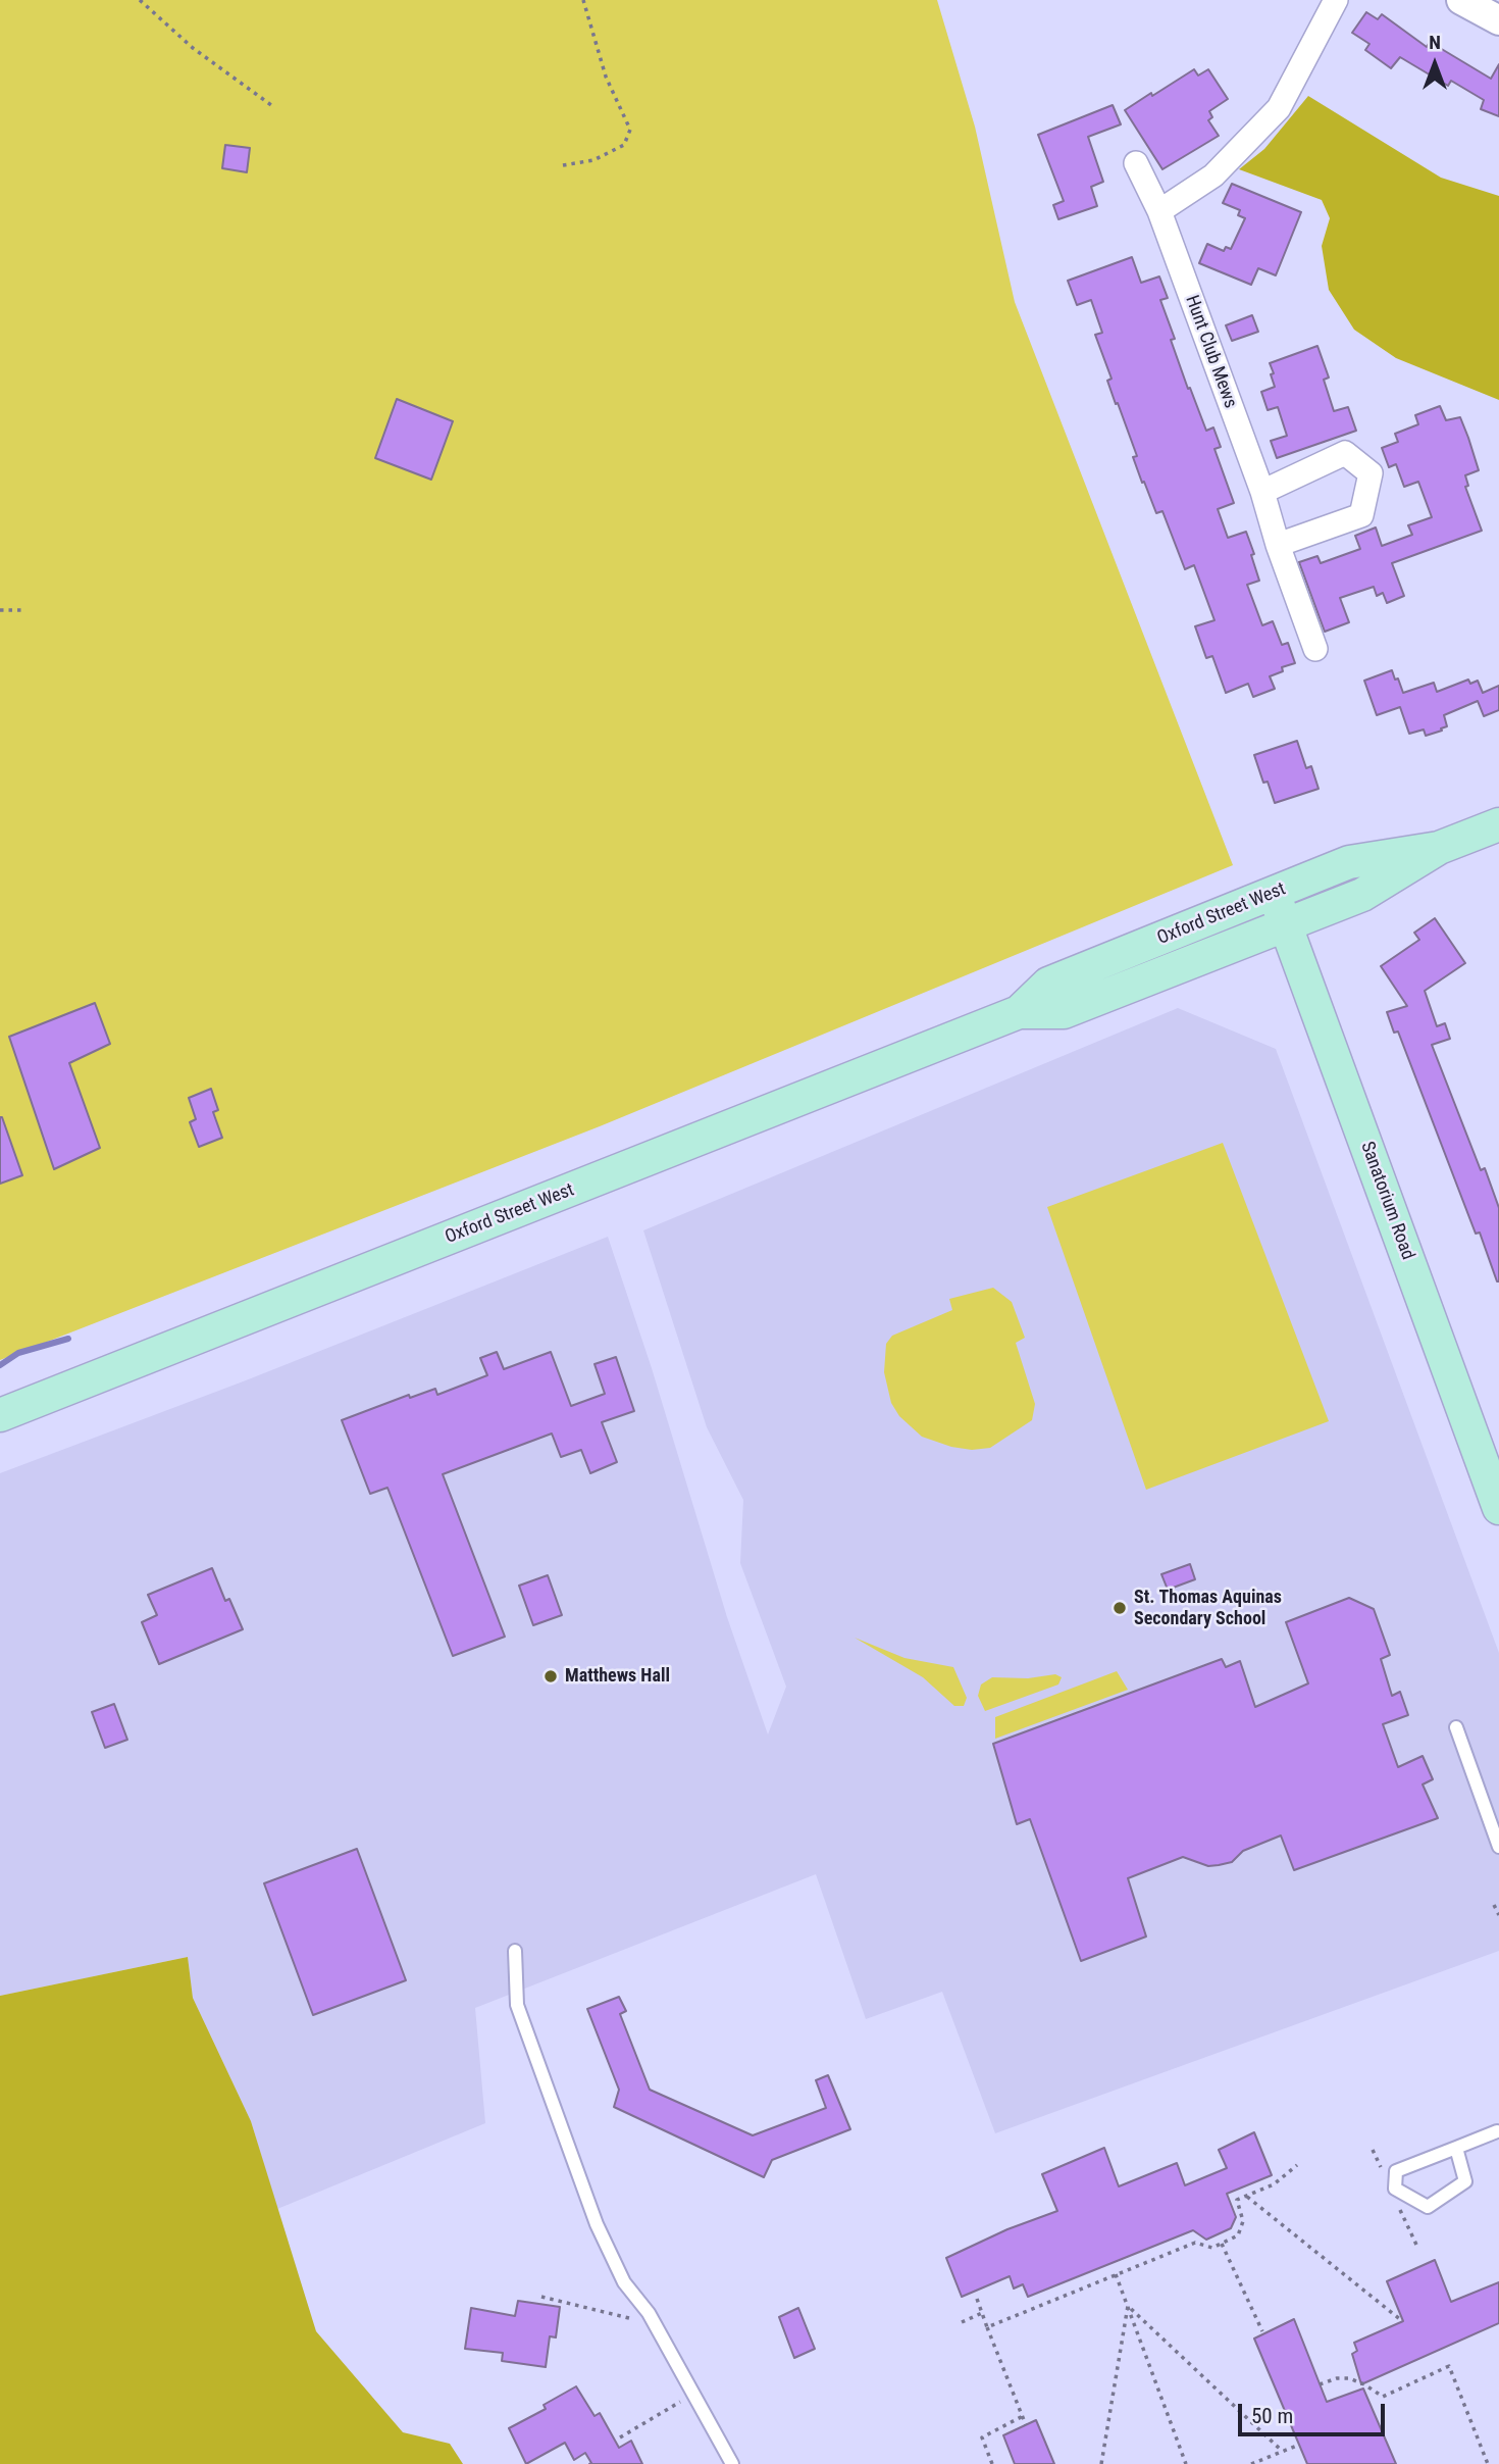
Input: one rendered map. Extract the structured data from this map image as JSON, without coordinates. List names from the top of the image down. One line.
{"streets":{"main road":["Oxford Street West","Sanatorium Road"],"street":["Hunt Club Mews"]},"crossings":[["Oxford Street West","Sanatorium Road"]],"places":["St. Thomas Aquinas Secondary School","Matthews Hall"],"scale_bar":"50 m","north":"top"}
